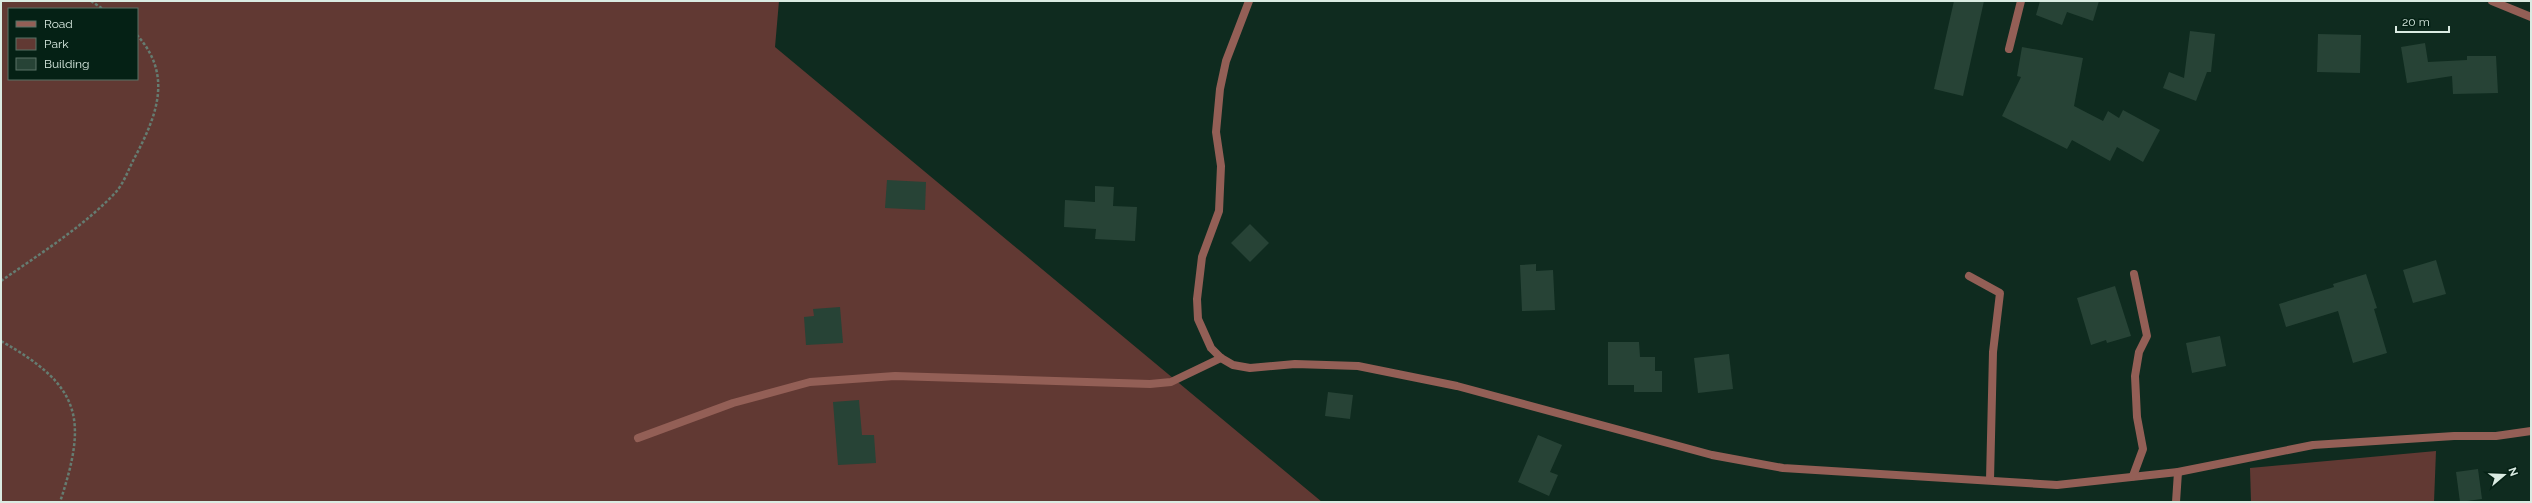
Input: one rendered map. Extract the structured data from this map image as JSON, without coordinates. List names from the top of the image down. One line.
{"legend":["Road","Park","Building"],"scale_bar":"20 m","north":"right"}
